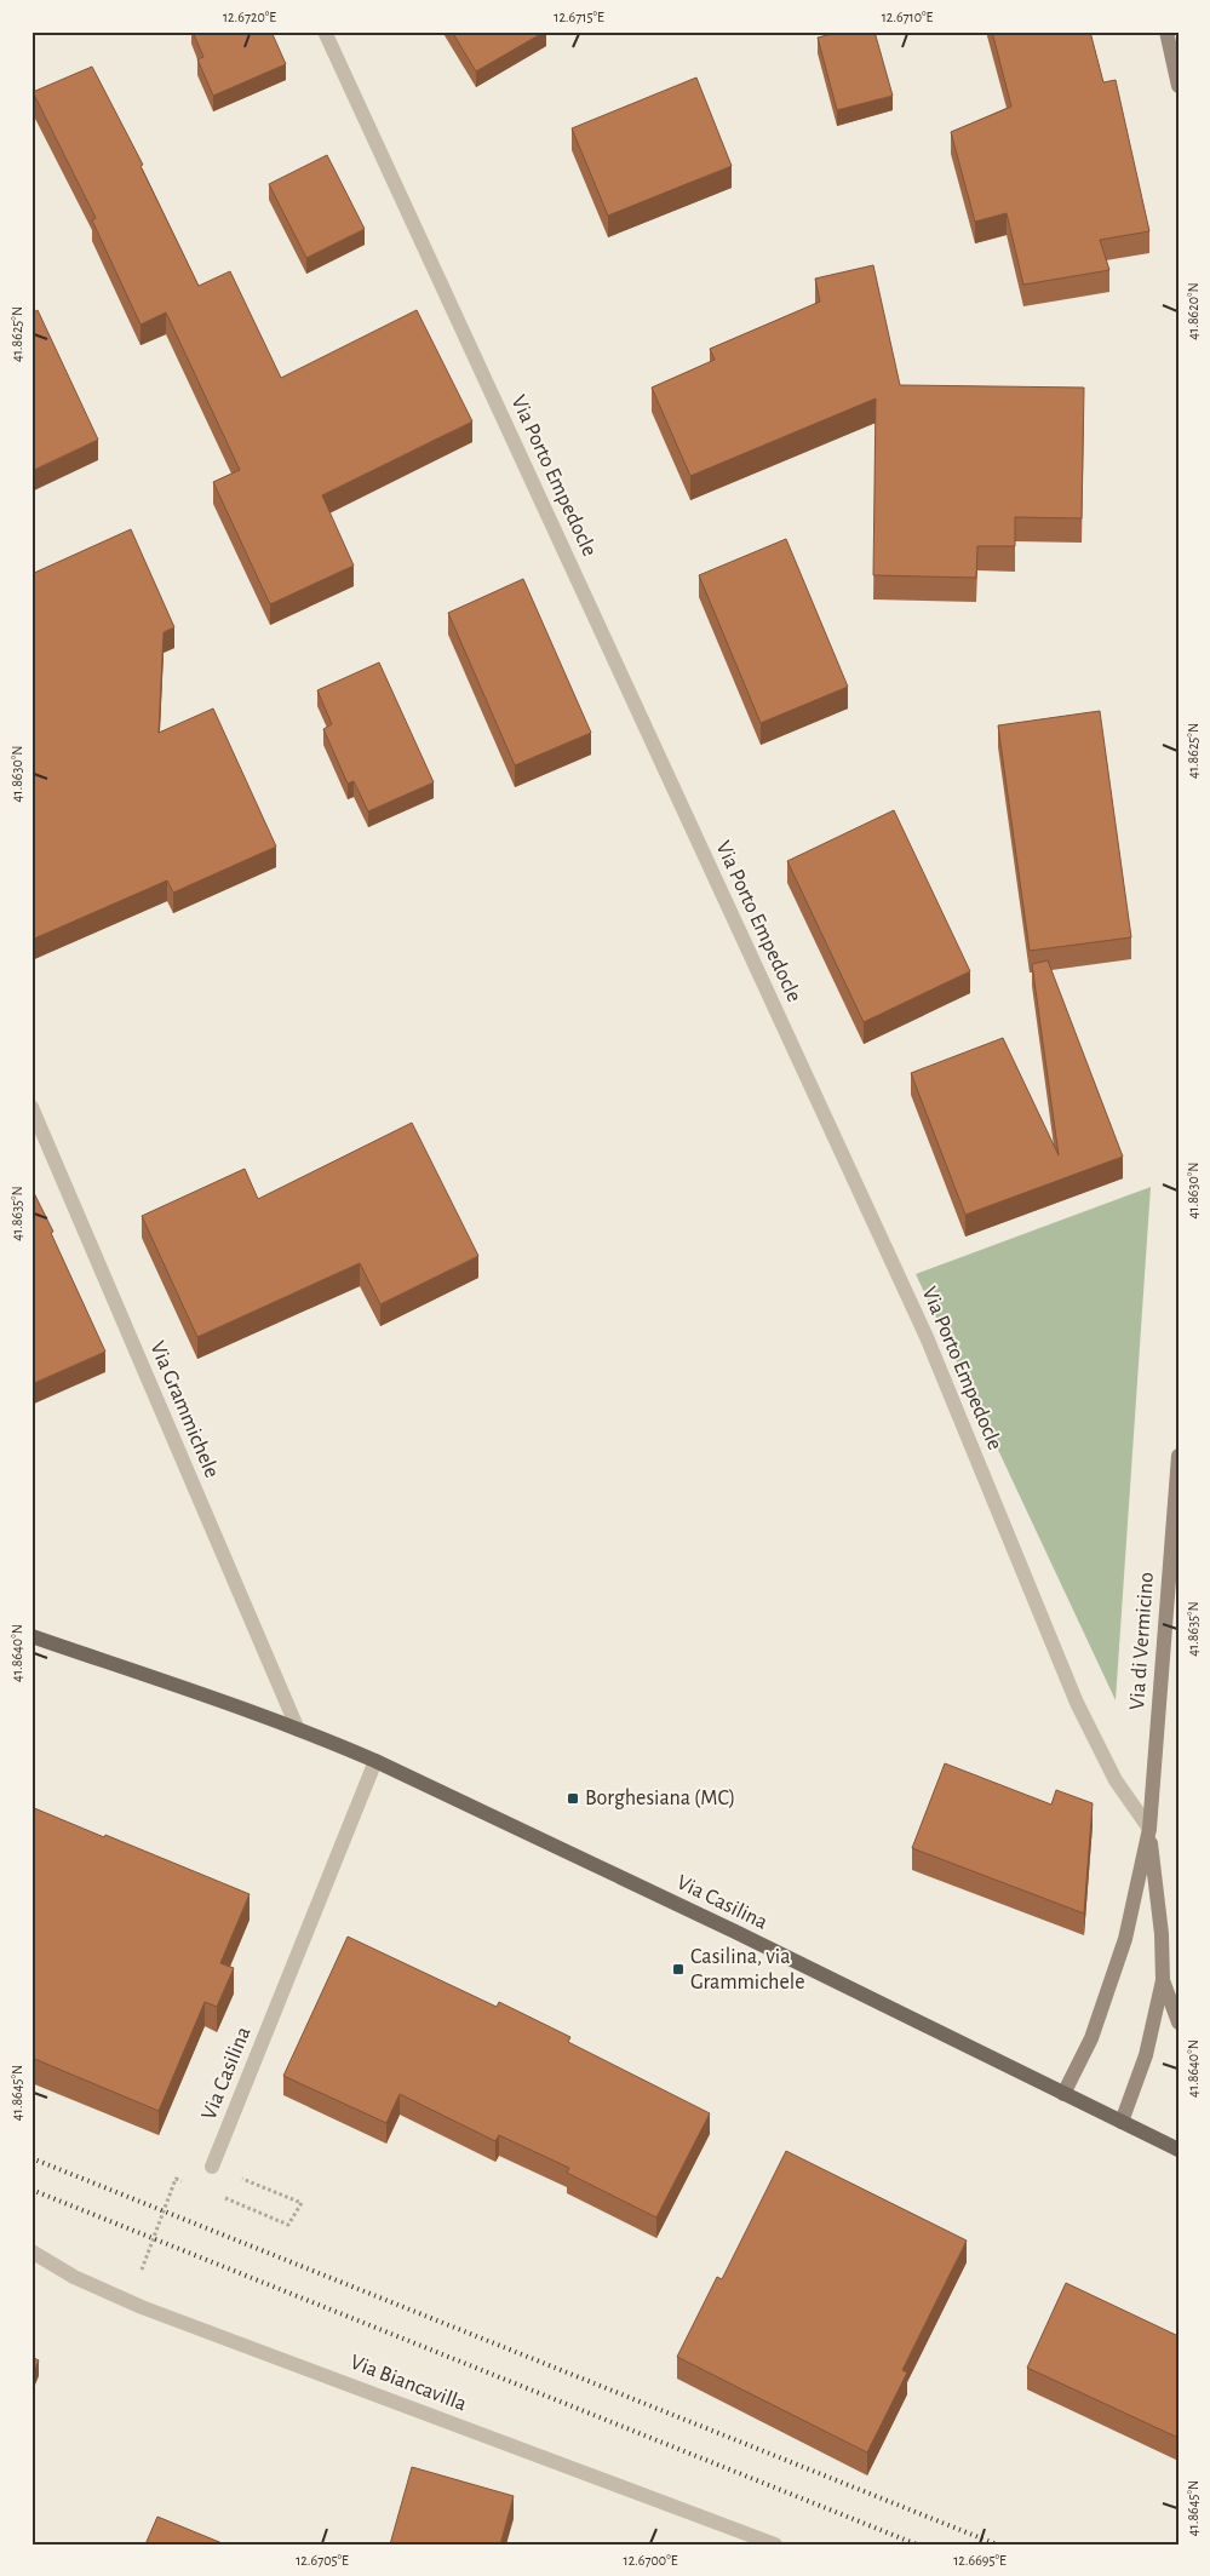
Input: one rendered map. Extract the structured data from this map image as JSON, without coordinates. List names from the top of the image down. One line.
{"streets":{"main road":["Via di Vermicino","Via Casilina"],"street":["Via Porto Empedocle","Via Grammichele","Via Biancavilla"]},"crossings":[["Via Porto Empedocle","Via di Vermicino"],["Via Grammichele","Via Casilina"],["Via di Vermicino","Via Casilina"]],"places":{"transit":["Borghesiana (MC)","Casilina, via Grammichele"]},"coordinates":["12.6720°E","12.6715°E","12.6710°E","41.8620°N","41.8625°N","41.8630°N","41.8635°N","41.8640°N","41.8645°N","12.6705°E","12.6700°E","12.6695°E"]}
